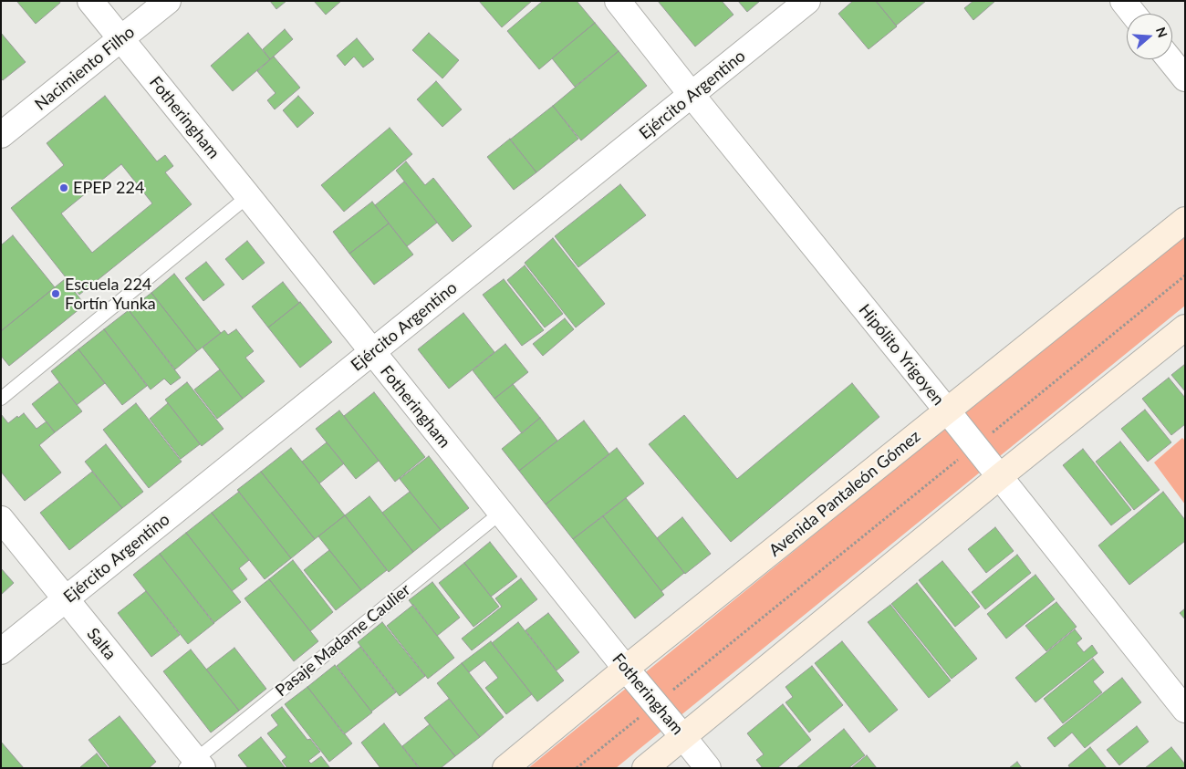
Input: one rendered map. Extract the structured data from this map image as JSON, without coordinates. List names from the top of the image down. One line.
{"streets":{"main road":["Avenida Pantaleón Gómez"],"street":["Nacimiento Filho","Ejército Argentino","Fotheringham","Hipólito Yrigoyen","Salta"],"lane":["Pasaje Madame Caulier"]},"crossings":[["Nacimiento Filho","Fotheringham"],["Ejército Argentino","Fotheringham"],["Ejército Argentino","Hipólito Yrigoyen"],["Ejército Argentino","Salta"],["Fotheringham","Avenida Pantaleón Gómez"],["Fotheringham","Pasaje Madame Caulier"],["Hipólito Yrigoyen","Avenida Pantaleón Gómez"],["Pasaje Madame Caulier","Salta"]],"places":["EPEP 224","Escuela 224 Fortín Yunka"],"north":"right"}
